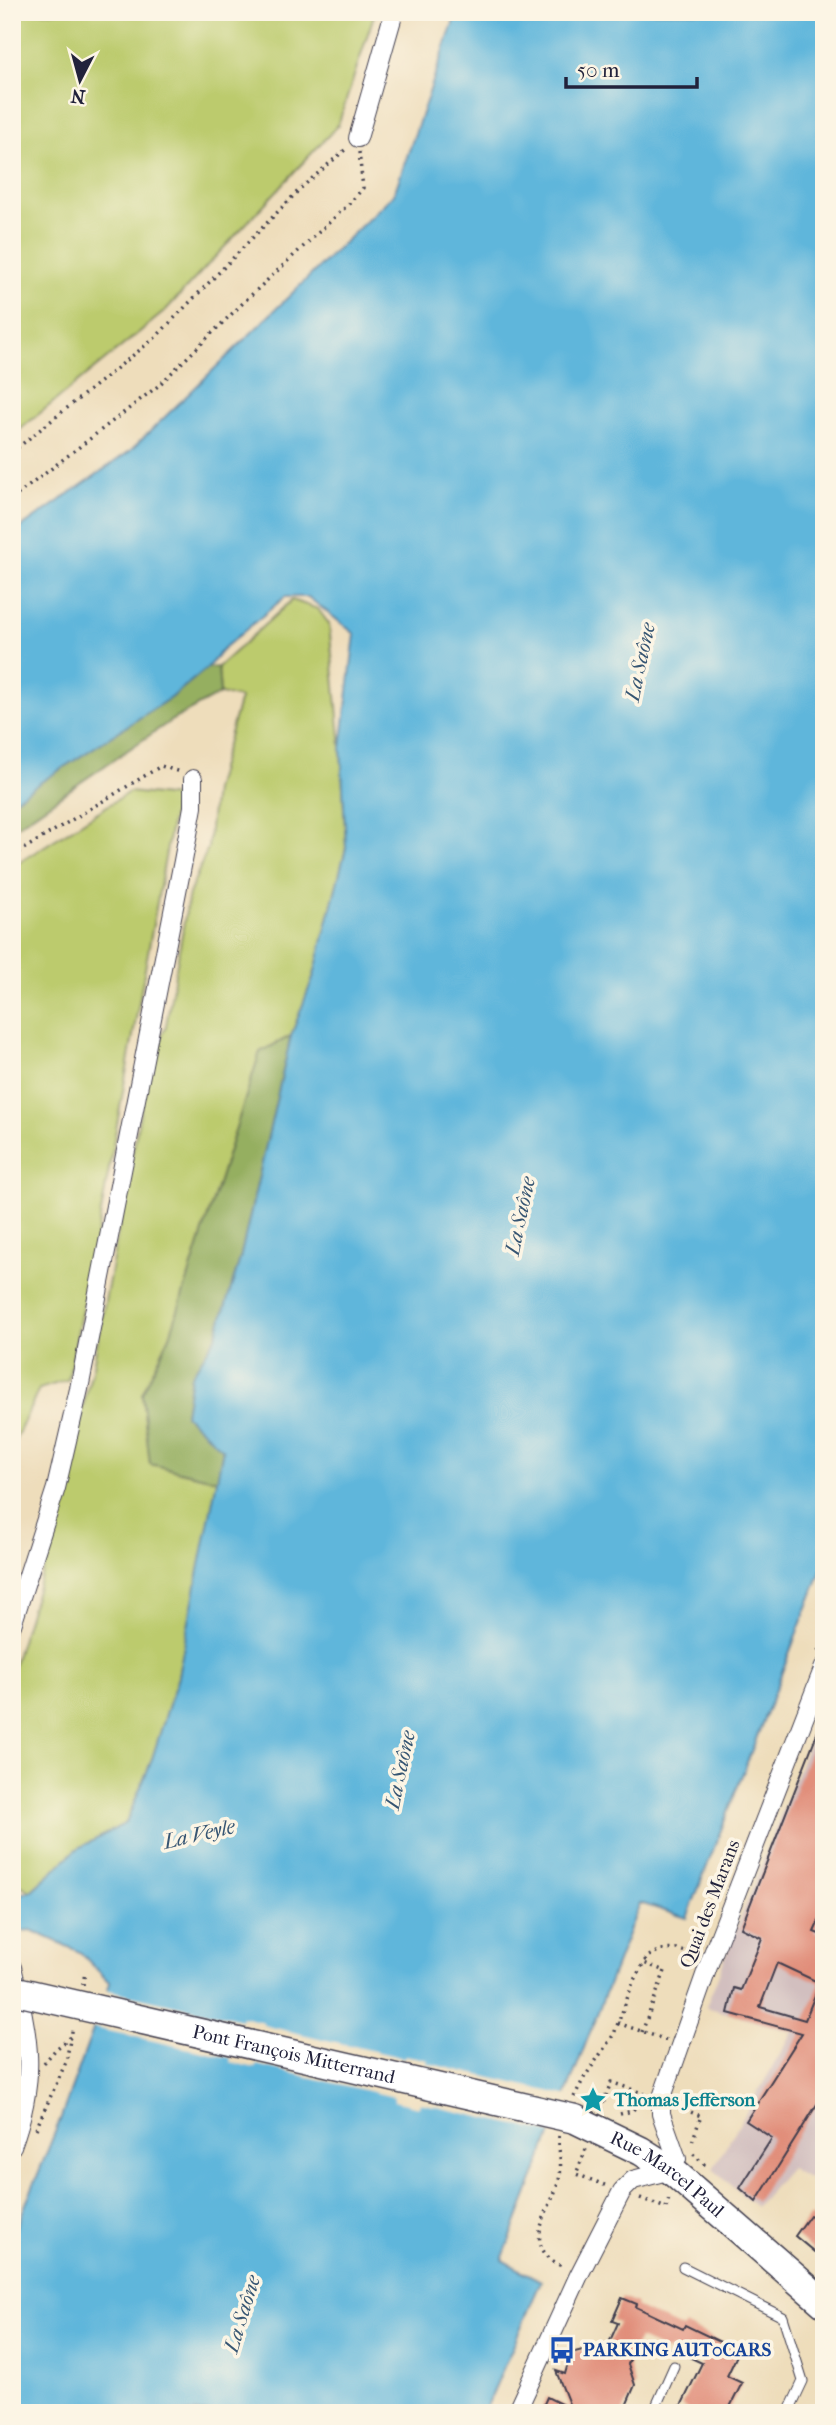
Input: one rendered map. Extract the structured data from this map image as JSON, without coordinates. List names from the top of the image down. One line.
{"streets":{"main road":["Pont François Mitterrand","Rue Marcel Paul"],"street":["Quai des Marans"]},"crossings":[["Quai des Marans","Rue Marcel Paul"],["Pont François Mitterrand","Rue Marcel Paul"]],"water":["La Saône","La Veyle"],"places":{"place":["Thomas Jefferson"],"bus stop":["PARKING AUT0CARS"]},"scale_bar":"50 m","north":"bottom"}
